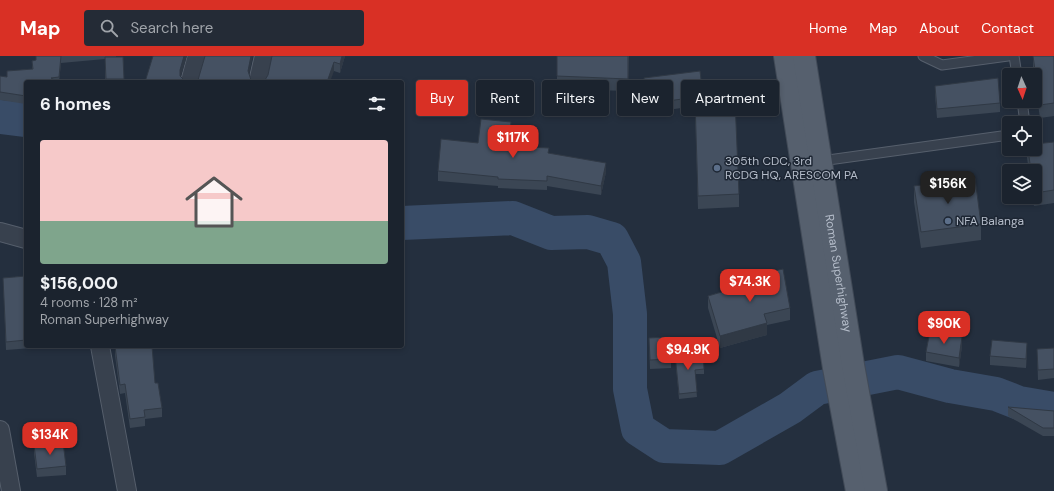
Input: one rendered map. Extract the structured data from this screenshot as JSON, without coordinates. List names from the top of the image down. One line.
{"streets":{"main road":["Roman Superhighway"]},"places":["305th CDC, 3rd RCDG HQ, ARESCOM PA","NFA Balanga"],"north":"bottom","page":{"header":"Map","search":"Search here","nav":["Home","Map","About","Contact"],"chip":["Buy","Rent","Filters","New","Apartment"],"heading":"6 homes","price":["$117K","$156K","$74.3K","$90K","$94.9K","$134K"],"list":[{"name":"$156,000","note":"4 rooms · 128 m² · Roman Superhighway"}]}}
